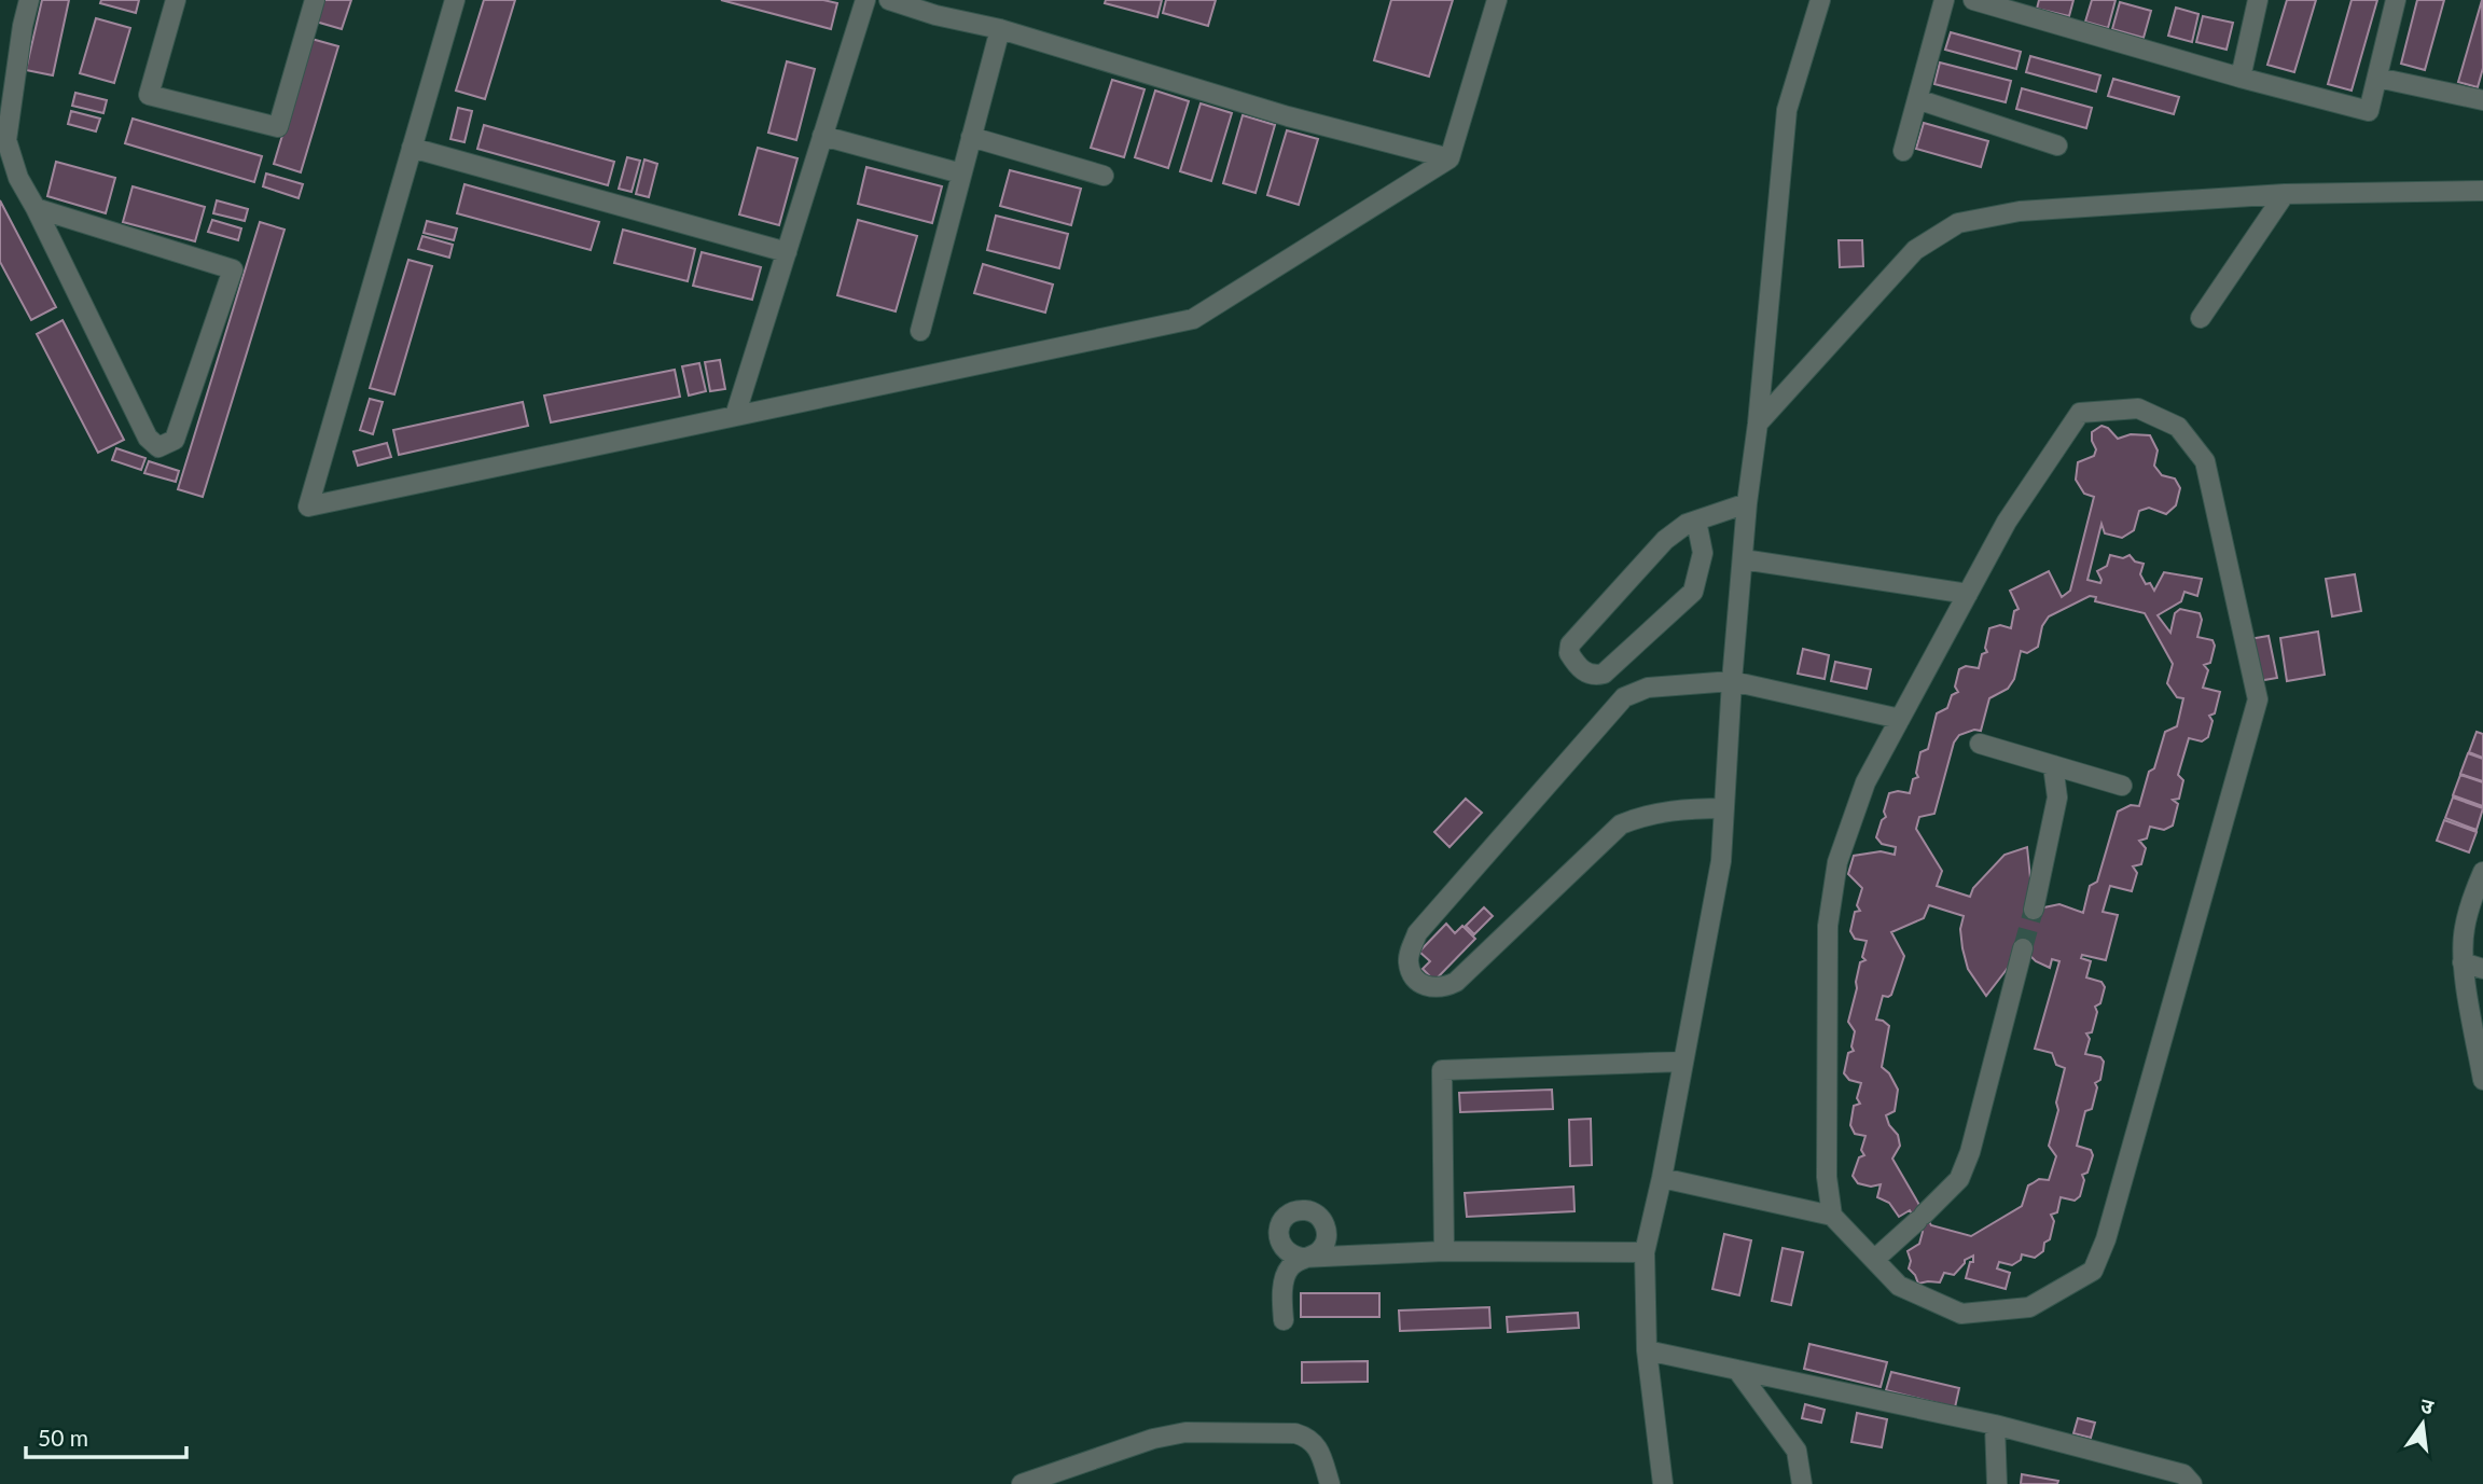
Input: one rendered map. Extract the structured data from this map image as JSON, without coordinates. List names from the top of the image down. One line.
{"scale_bar":"50 m","north":"top"}
